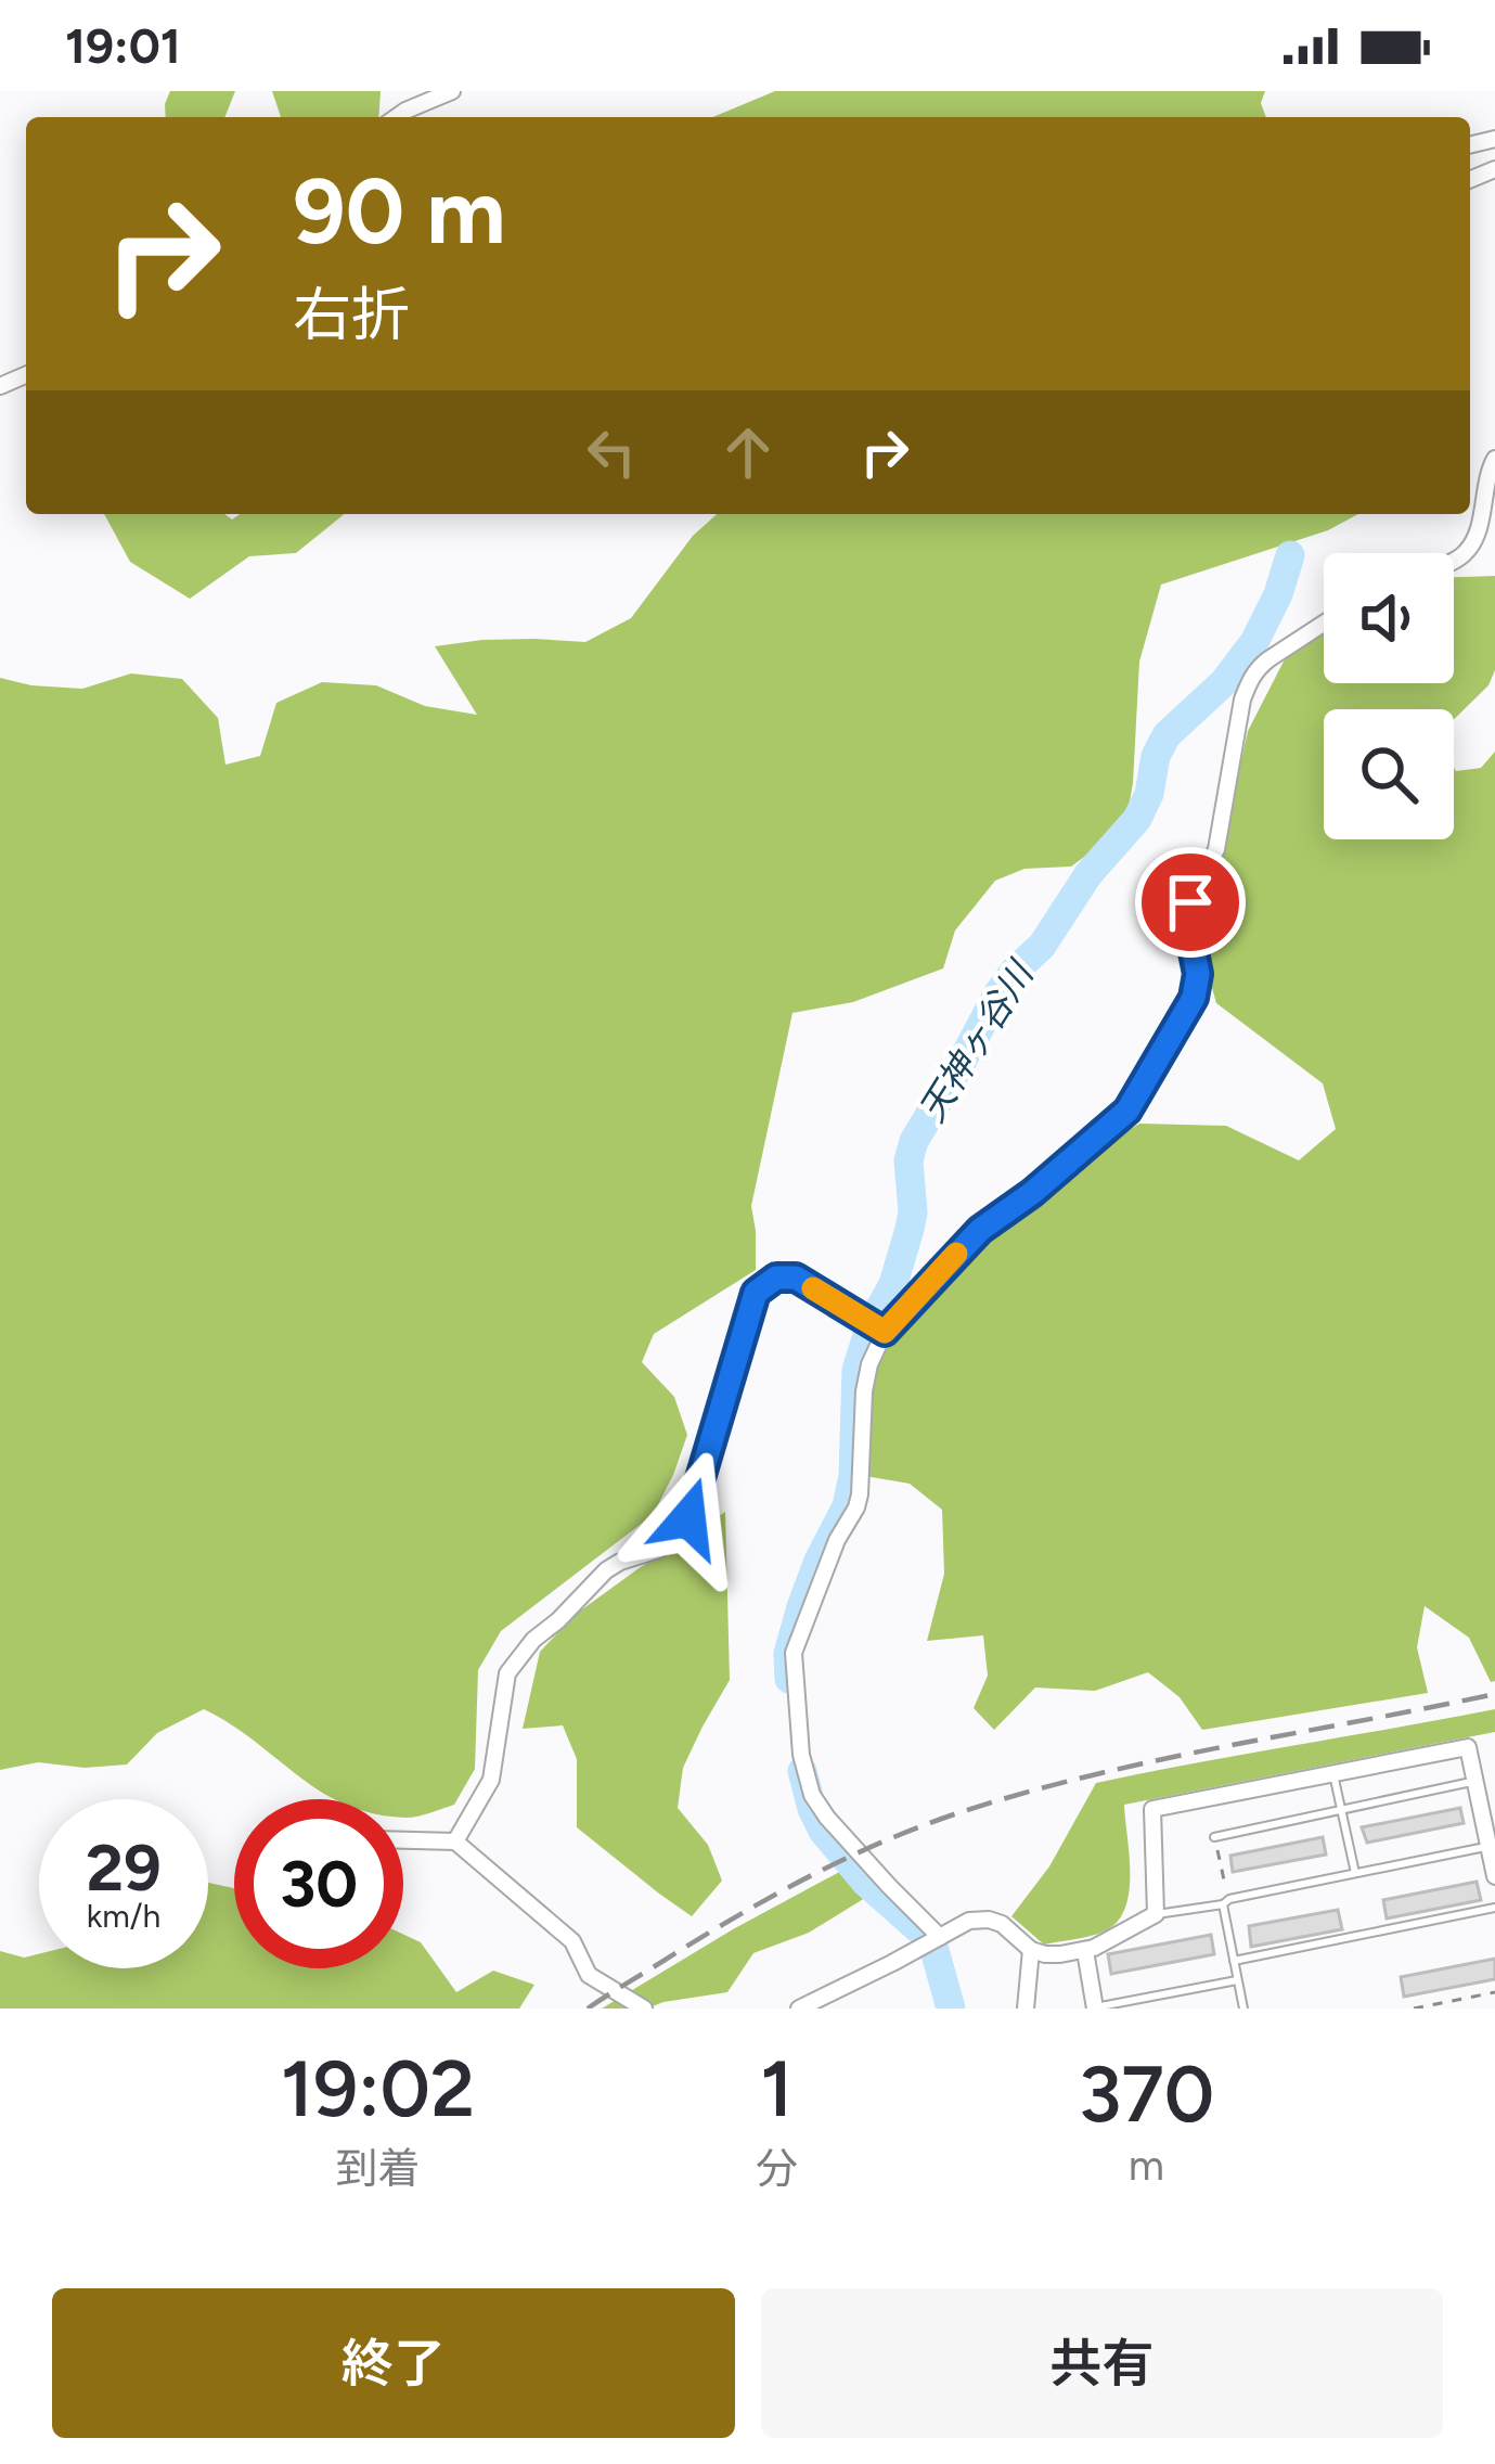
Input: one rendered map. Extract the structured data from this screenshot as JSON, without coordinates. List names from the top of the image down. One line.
{"water":["天神ヶ谷川"],"page":{"status":"19:01","turn":["90 m","右折"],"speed":"29 km/h","limit":"30","eta":["19:02","到着","1","分","370","m"],"buttons":["終了","共有"]}}
